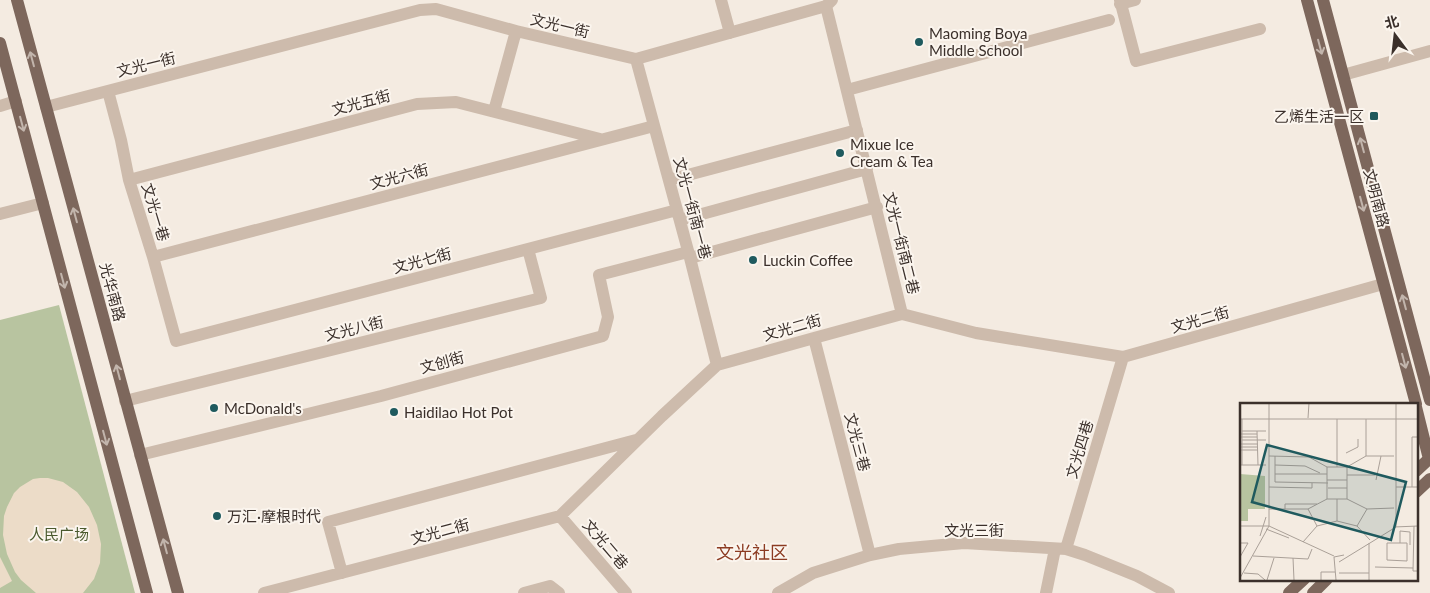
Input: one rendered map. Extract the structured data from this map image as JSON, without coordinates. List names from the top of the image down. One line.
{"streets":{"main road":["文明南路","光华南路"],"street":["文光一街","文光五街","文光六街","文光一街南一巷","文光一巷","文光一街南二巷","文光七街","文光二街","文光八街","文创街","文光三巷","文光四巷","文光三街","文光二巷"]},"crossings":[["文光一街","文光一街南一巷"],["文光一街","文光一巷"],["文光一街","文光一街南二巷"],["文光一街","光华南路"],["文光五街","文光六街"],["文光五街","文光一巷"],["文光六街","文光一街南一巷"],["文光六街","文光一巷"],["文明南路","文光二街"],["文光一街南一巷","文光七街"],["文光一街南一巷","文光二街"],["文光一街南一巷","文创街"],["文光一巷","文光七街"],["文光一街南二巷","文光七街"],["文光一街南二巷","文光二街"],["文光七街","文光八街"],["光华南路","文光八街"],["光华南路","文创街"],["文光二街","文光三巷"],["文光二街","文光四巷"],["文光二街","文光二巷"],["文光三巷","文光三街"],["文光四巷","文光三街"]],"districts":["文光社区"],"parks":["人民广场"],"places":{"other":["Maoming Boya Middle School","Mixue Ice Cream & Tea","Luckin Coffee","McDonald's","Haidilao Hot Pot","万汇·摩根时代"],"transit":["乙烯生活一区"]},"north":"top"}
